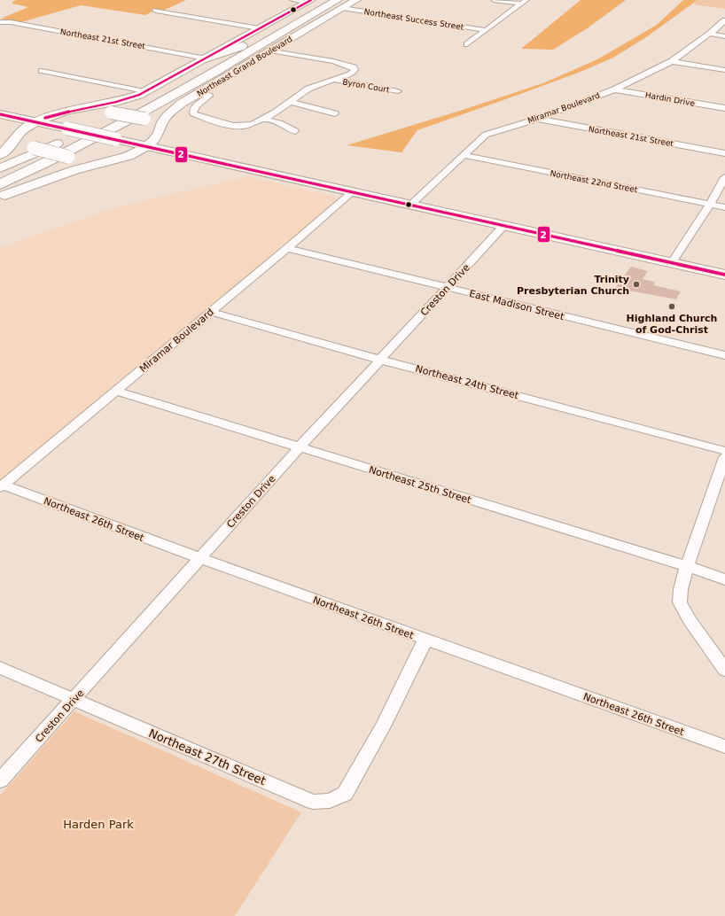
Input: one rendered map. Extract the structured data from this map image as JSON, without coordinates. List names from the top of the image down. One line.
{"streets":{"main road":["Northeast Grand Boulevard"],"street":["Northeast Success Street","Northeast 21st Street","Byron Court","Hardin Drive","Miramar Boulevard","Northeast 22nd Street","Creston Drive","East Madison Street","Northeast 24th Street","Northeast 25th Street","Northeast 26th Street","Northeast 27th Street"]},"crossings":[["Northeast Success Street","Northeast Grand Boulevard"],["Northeast 21st Street","Miramar Boulevard"],["Hardin Drive","Miramar Boulevard"],["Miramar Boulevard","Northeast 22nd Street"],["Miramar Boulevard","East Madison Street"],["Miramar Boulevard","Northeast 24th Street"],["Miramar Boulevard","Northeast 25th Street"],["Miramar Boulevard","Northeast 26th Street"],["Creston Drive","East Madison Street"],["Creston Drive","Northeast 24th Street"],["Creston Drive","Northeast 25th Street"],["Creston Drive","Northeast 26th Street"],["Creston Drive","Northeast 27th Street"],["Northeast 26th Street","Northeast 27th Street"]],"parks":["Harden Park"],"places":["Trinity Presbyterian Church","Highland Church of God-Christ"],"lines":["transit line 2"]}
